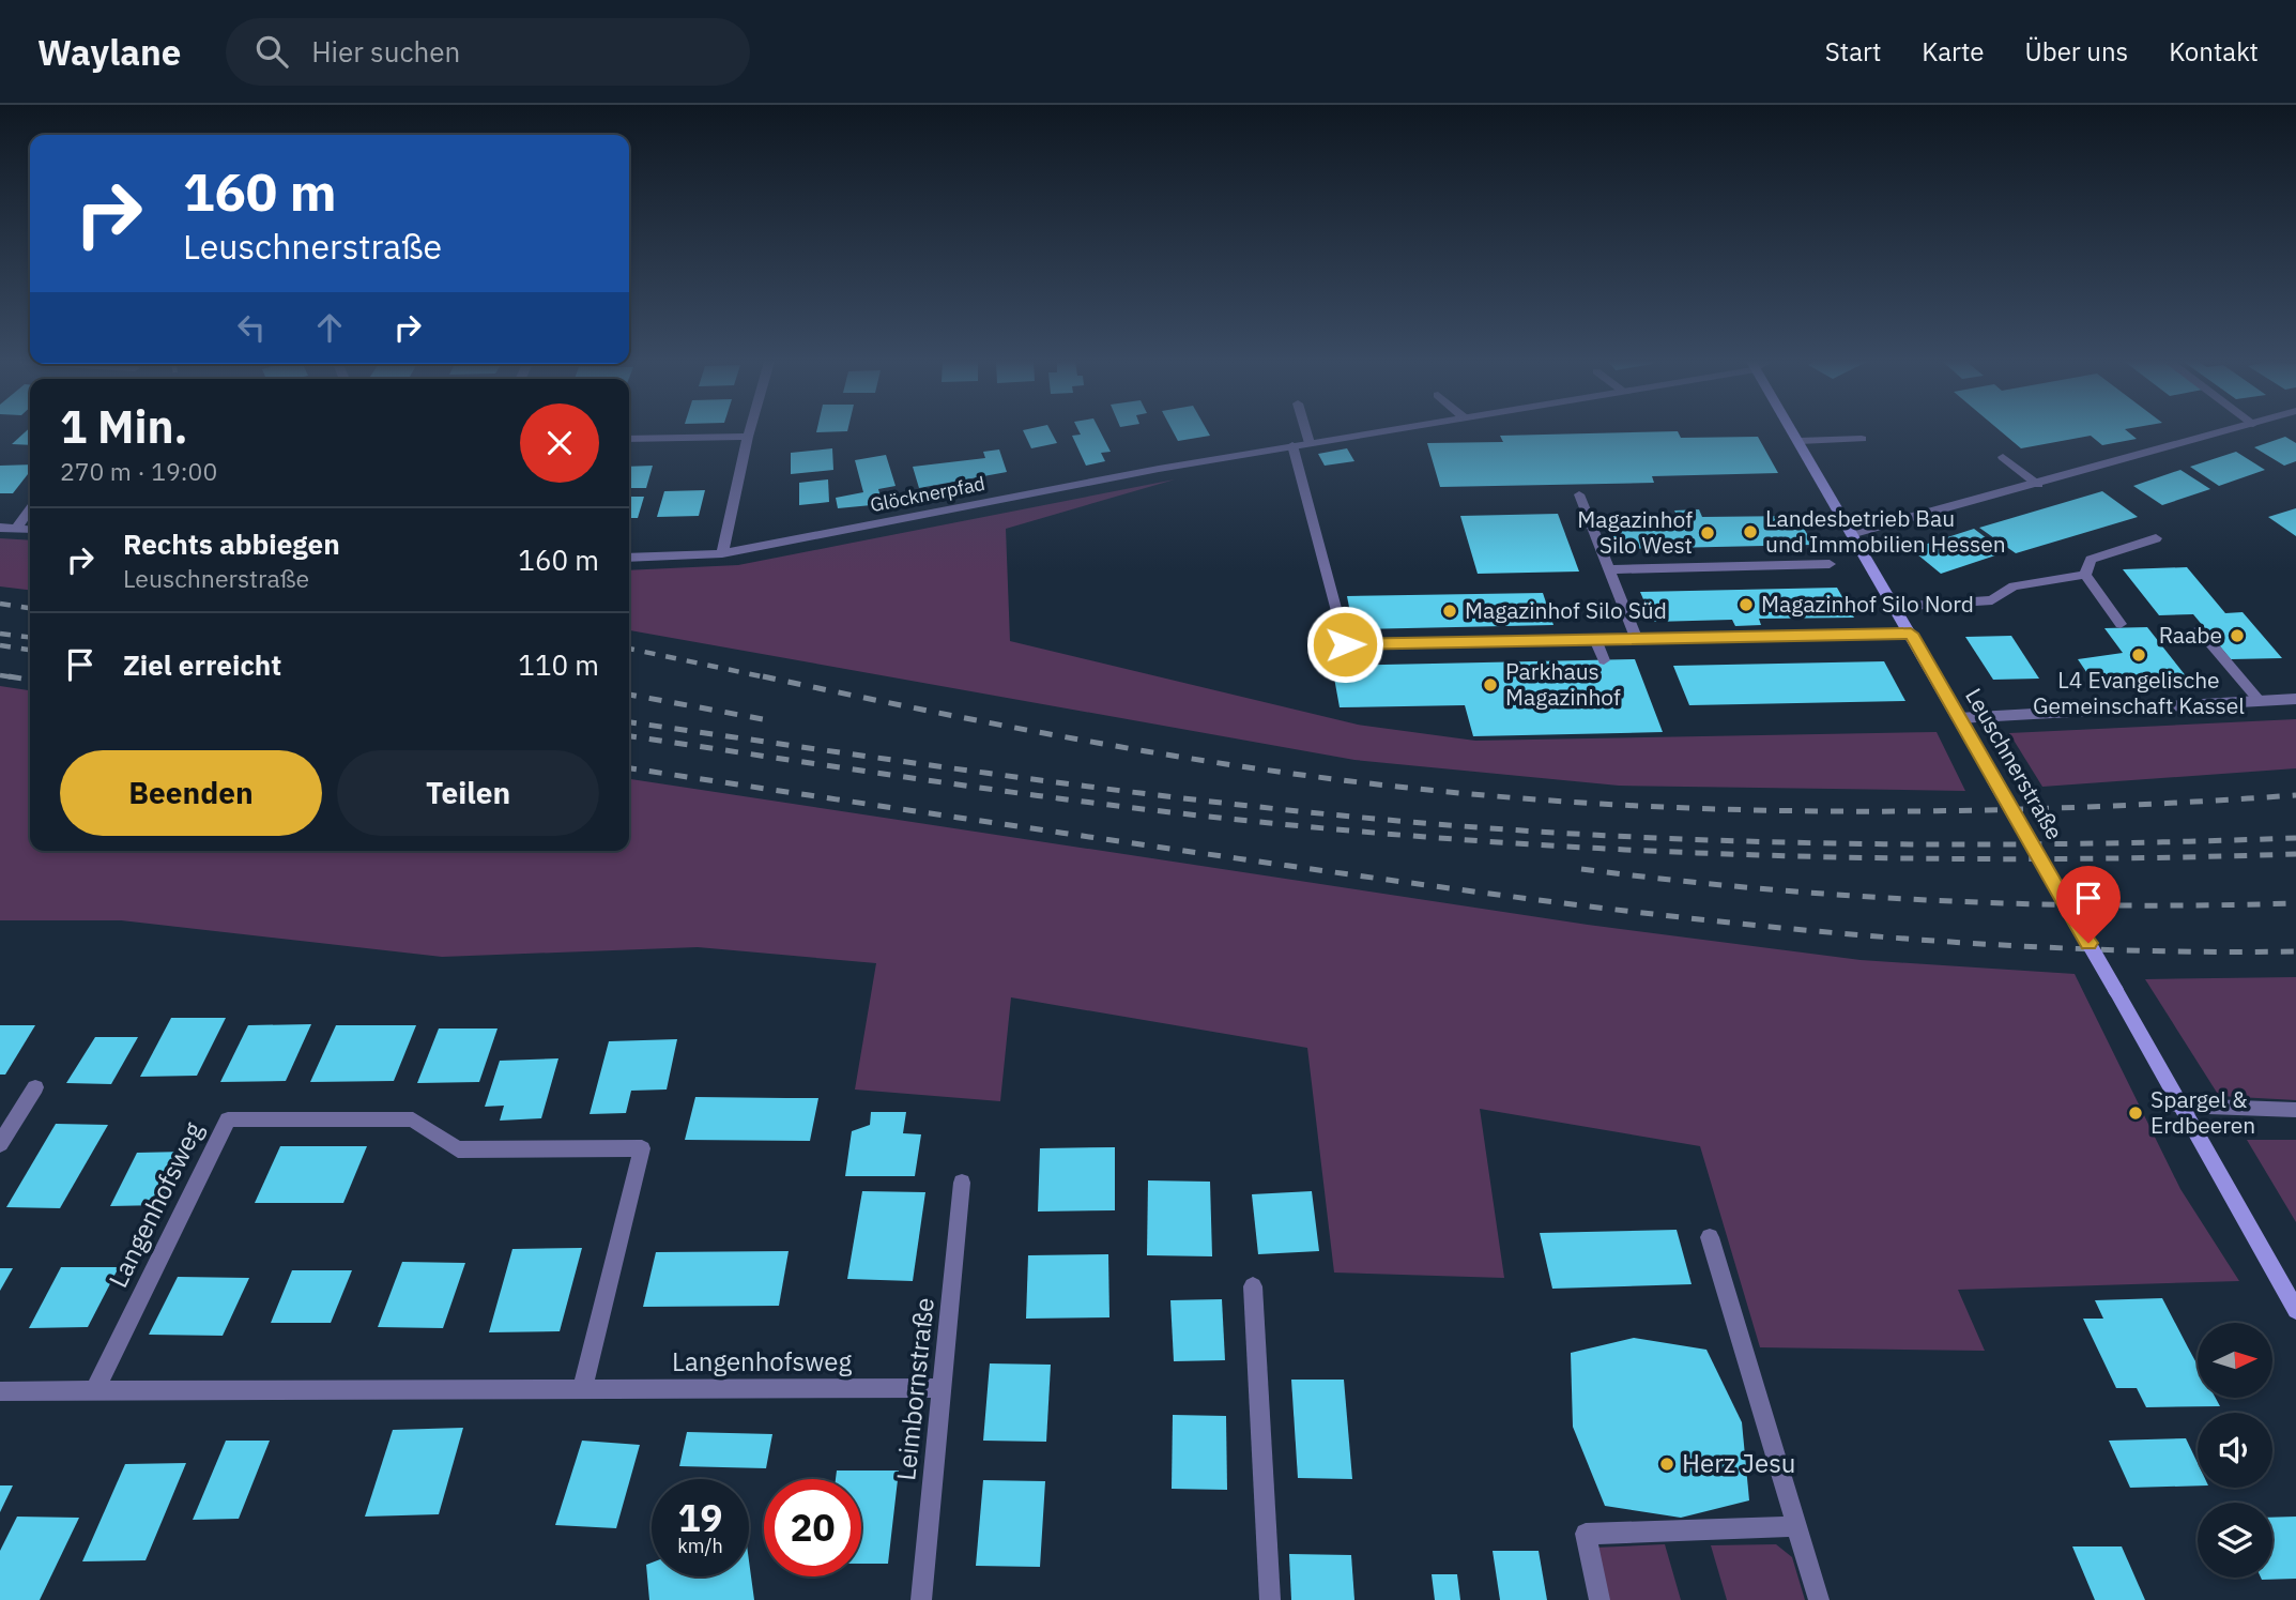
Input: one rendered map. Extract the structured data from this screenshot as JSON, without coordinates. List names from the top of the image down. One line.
{"streets":{"main road":["Leuschnerstraße"],"street":["Glöcknerpfad","Langenhofsweg","Leimbornstraße"]},"crossings":[["Langenhofsweg","Leimbornstraße"]],"places":["Landesbetrieb Bau und Immobilien Hessen","Magazinhof Silo West","Magazinhof Silo Nord","Magazinhof Silo Süd","Raabe","L4 Evangelische Gemeinschaft Kassel","Parkhaus Magazinhof","Spargel & Erdbeeren","Herz Jesu"],"north":"right","page":{"header":"Waylane","search":"Hier suchen","nav":["Start","Karte","Über uns","Kontakt"],"turn":["160 m","Leuschnerstraße"],"heading":["1 Min.","270 m · 19:00"],"list":[{"name":"Rechts abbiegen","note":"Leuschnerstraße","value":"160 m"},{"name":"Ziel erreicht","value":"110 m"}],"buttons":["Beenden","Teilen"],"speed":"19 km/h","limit":"20"}}
